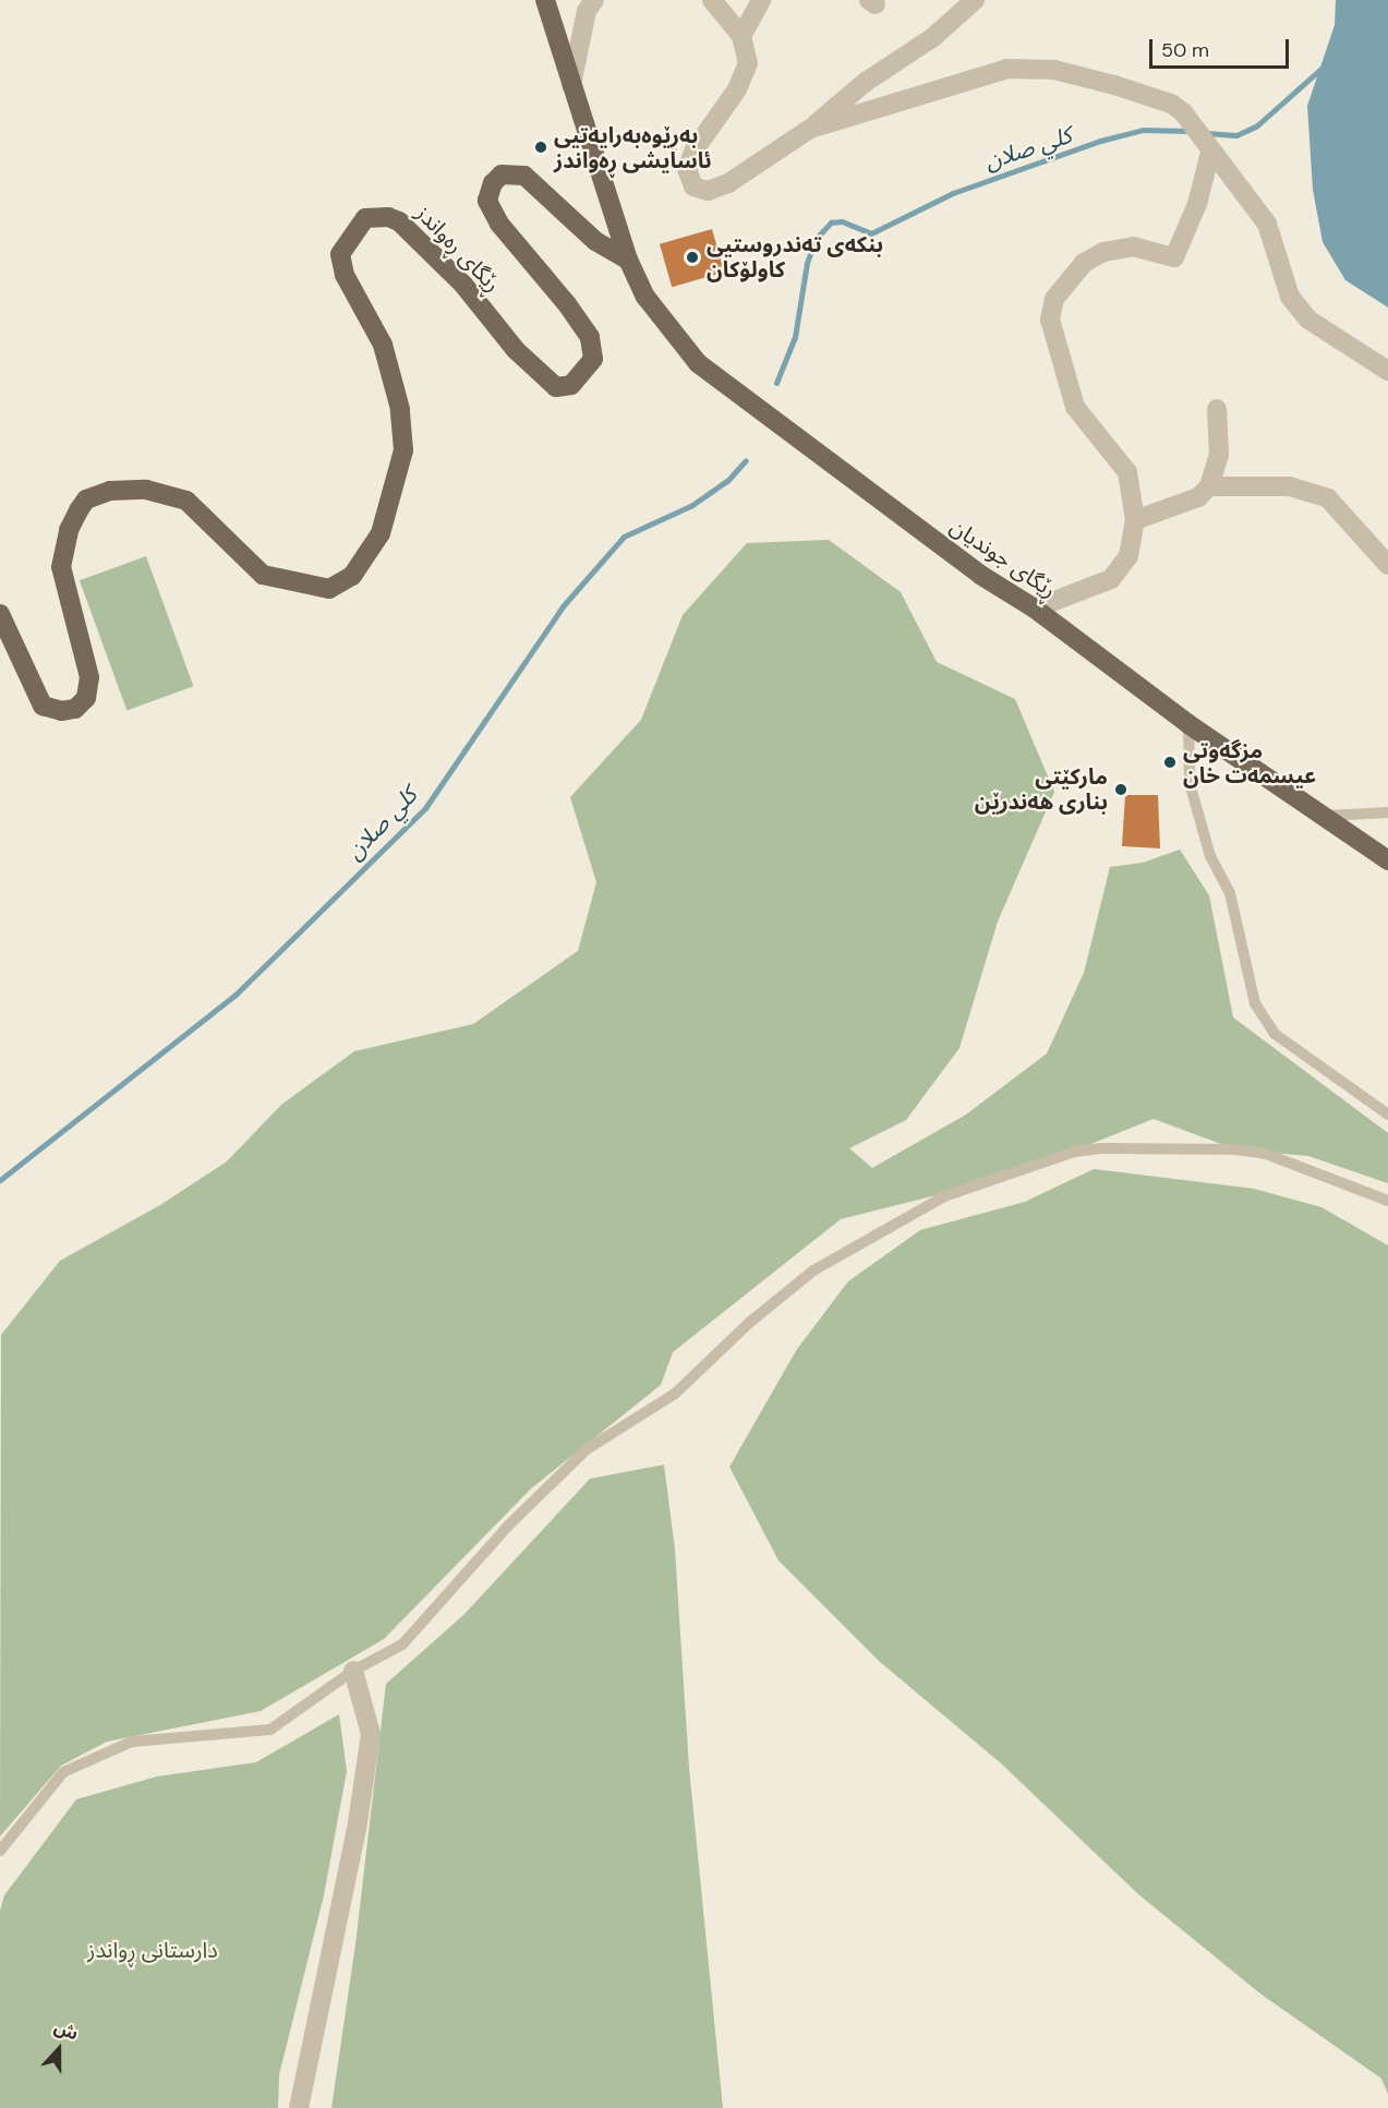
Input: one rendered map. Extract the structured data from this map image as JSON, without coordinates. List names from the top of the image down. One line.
{"streets":{"main road":["ڕێگای ڕەواندز","ڕێگای جوندیان"]},"crossings":[["ڕێگای ڕەواندز","ڕێگای جوندیان"]],"water":["كلي صلان"],"parks":["دارستانی ڕواندز"],"places":["بەڕێوەبەرایەتیی ئاسایشی ڕەواندز","بنکەی تەندروستیی کاولۆکان","مزگەوتی عیسمەت خان","مارکێتی بناری هەندرێن"],"scale_bar":"50 m","north":"top"}
